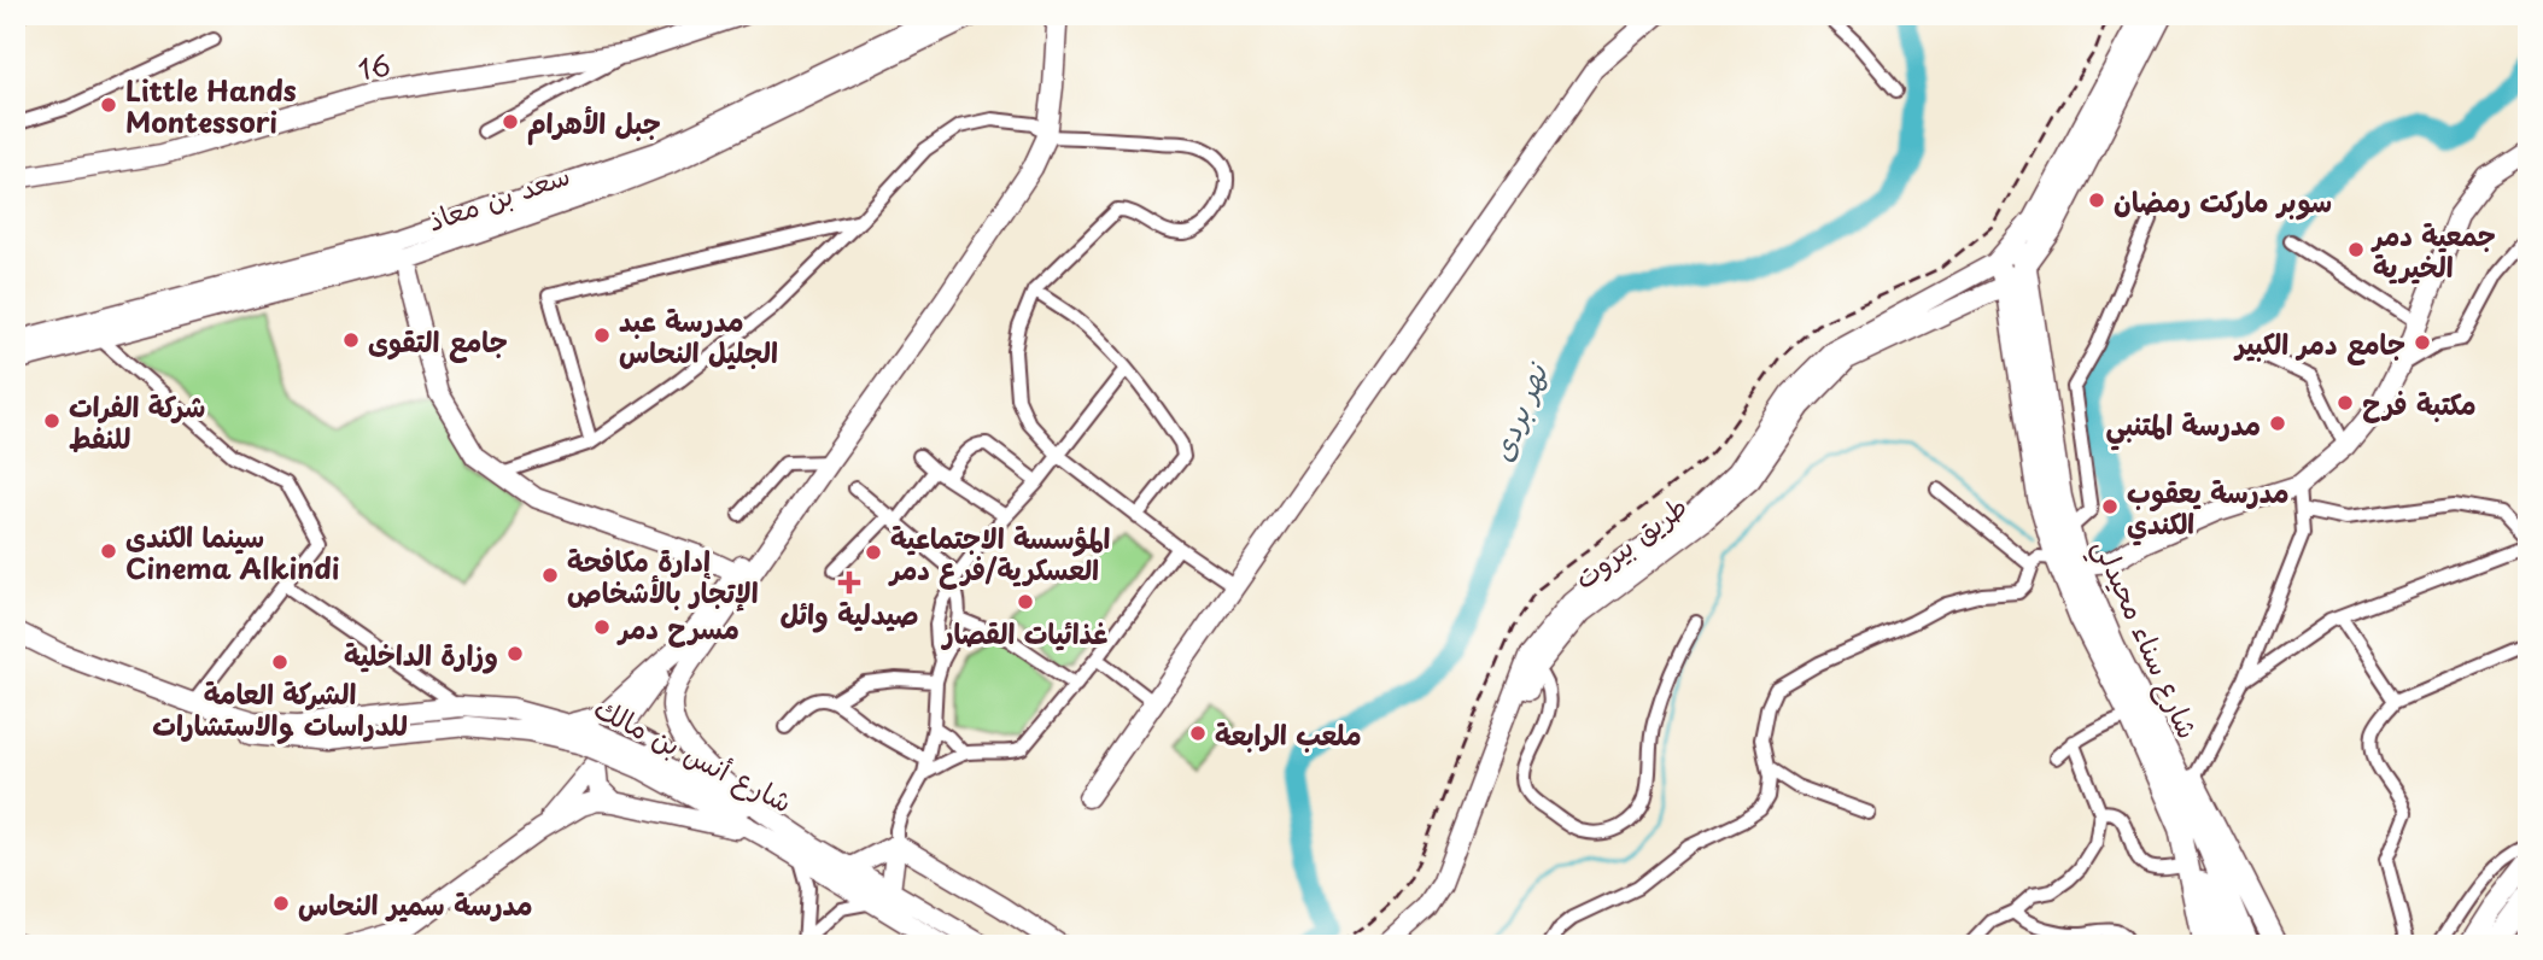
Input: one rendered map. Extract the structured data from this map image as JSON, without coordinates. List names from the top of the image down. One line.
{"streets":{"main road":["شارع سناء محيدلي"],"street":["16","سعد بن معاذ","طريق بيروت","شارع أنس بن مالك"]},"water":["نهر بردى"],"places":{"other":["Little Hands Montessori","جبل الأهرام","سوبر ماركت رمضان","جمعية دمر الخيرية","مدرسة عبد الجليل النحاس","جامع التقوى","جامع دمر الكبير","مكتبة فرح","شركة الفرات للنفط","مدرسة المتنبي","مدرسة يعقوب الكندي","سينما الكندي Cinema Alkindi","المؤسسة الاجتماعية العسكرية/فرع دمر","إدارة مكافحة الإتجار بالأشخاص","غذائيات القصار","مسرح دمر","وزارة الداخلية","الشركة العامة للدراسات والاستشارات","ملعب الرابعة","مدرسة سمير النحاس"],"health":["صيدلية وائل"]}}
